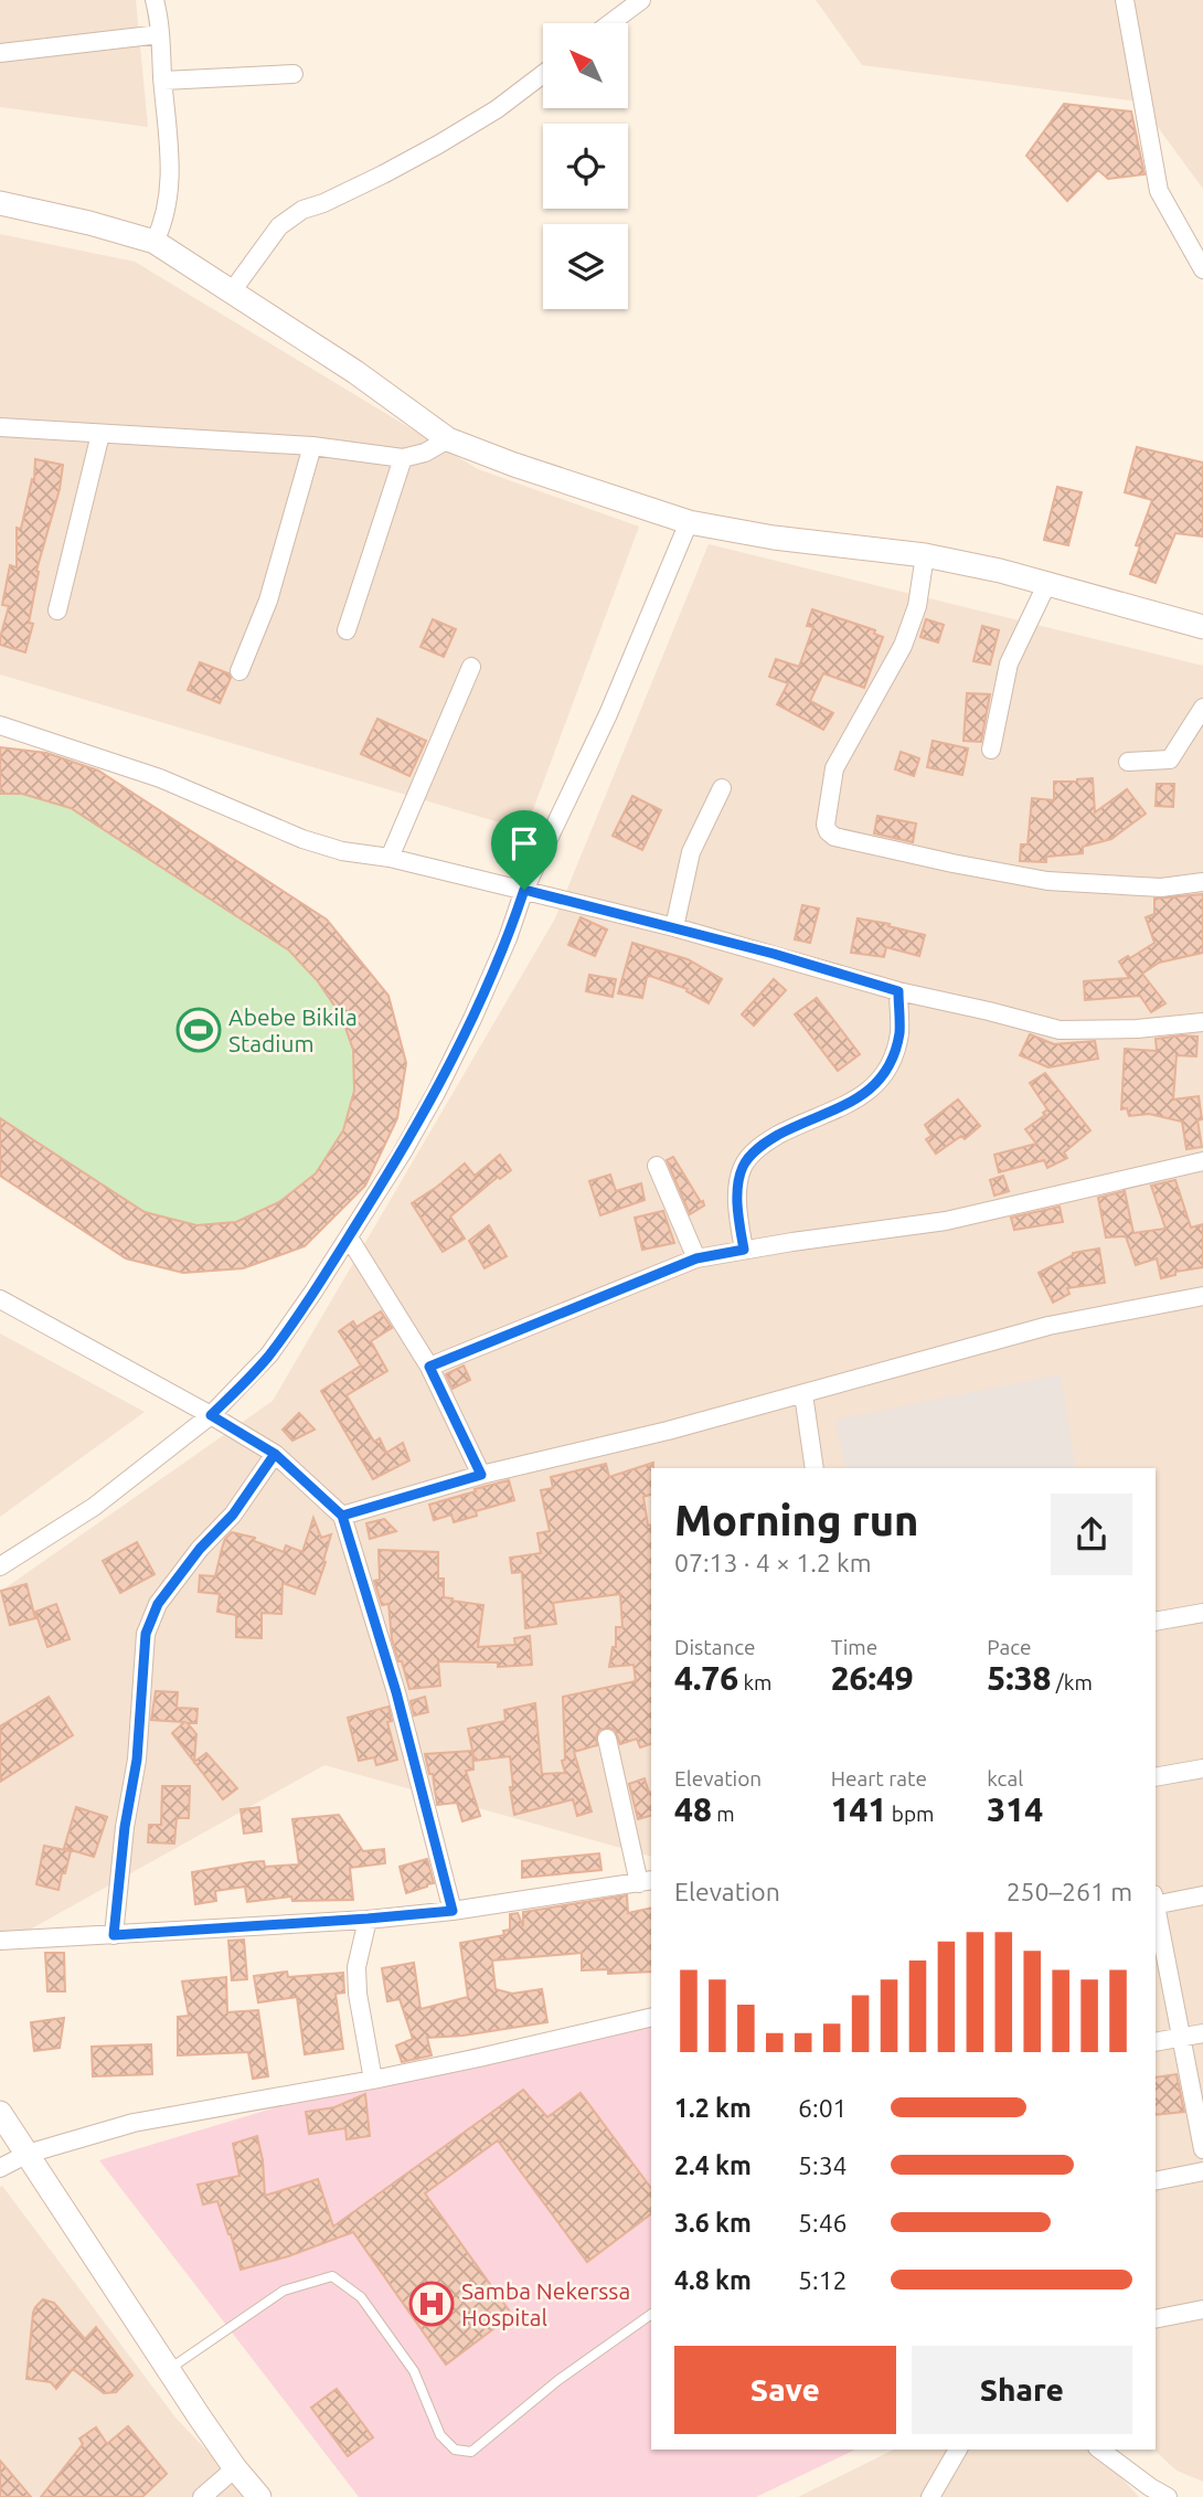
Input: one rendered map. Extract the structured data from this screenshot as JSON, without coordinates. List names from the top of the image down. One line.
{"places":{"sports":["Abebe Bikila Stadium"],"hospital":["Samba Nekerssa Hospital"]},"north":"top left","page":{"heading":["Morning run","07:13 · 4 × 1.2 km"],"stats":[["Distance","4.76 km"],["Time","26:49"],["Pace","5:38 /km"],["Elevation","48 m"],["Heart rate","141 bpm"],["kcal","314"]],"chart":["Elevation","250–261 m"],"list":[{"name":"1.2 km","note":"6:01"},{"name":"2.4 km","note":"5:34"},{"name":"3.6 km","note":"5:46"},{"name":"4.8 km","note":"5:12"}],"buttons":["Save","Share"]}}
